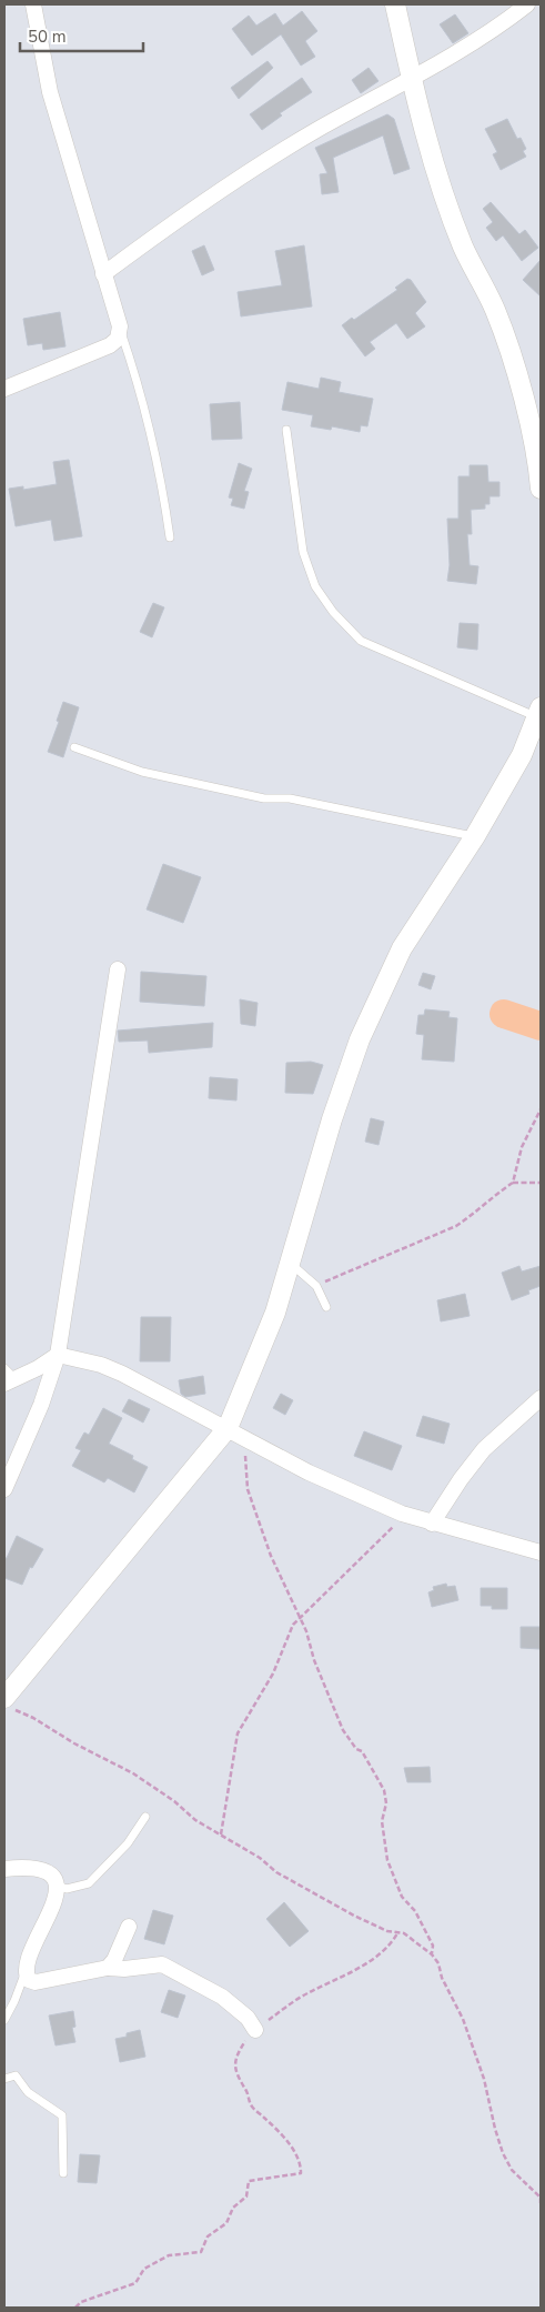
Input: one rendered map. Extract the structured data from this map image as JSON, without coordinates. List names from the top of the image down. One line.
{"scale_bar":"50 m"}
